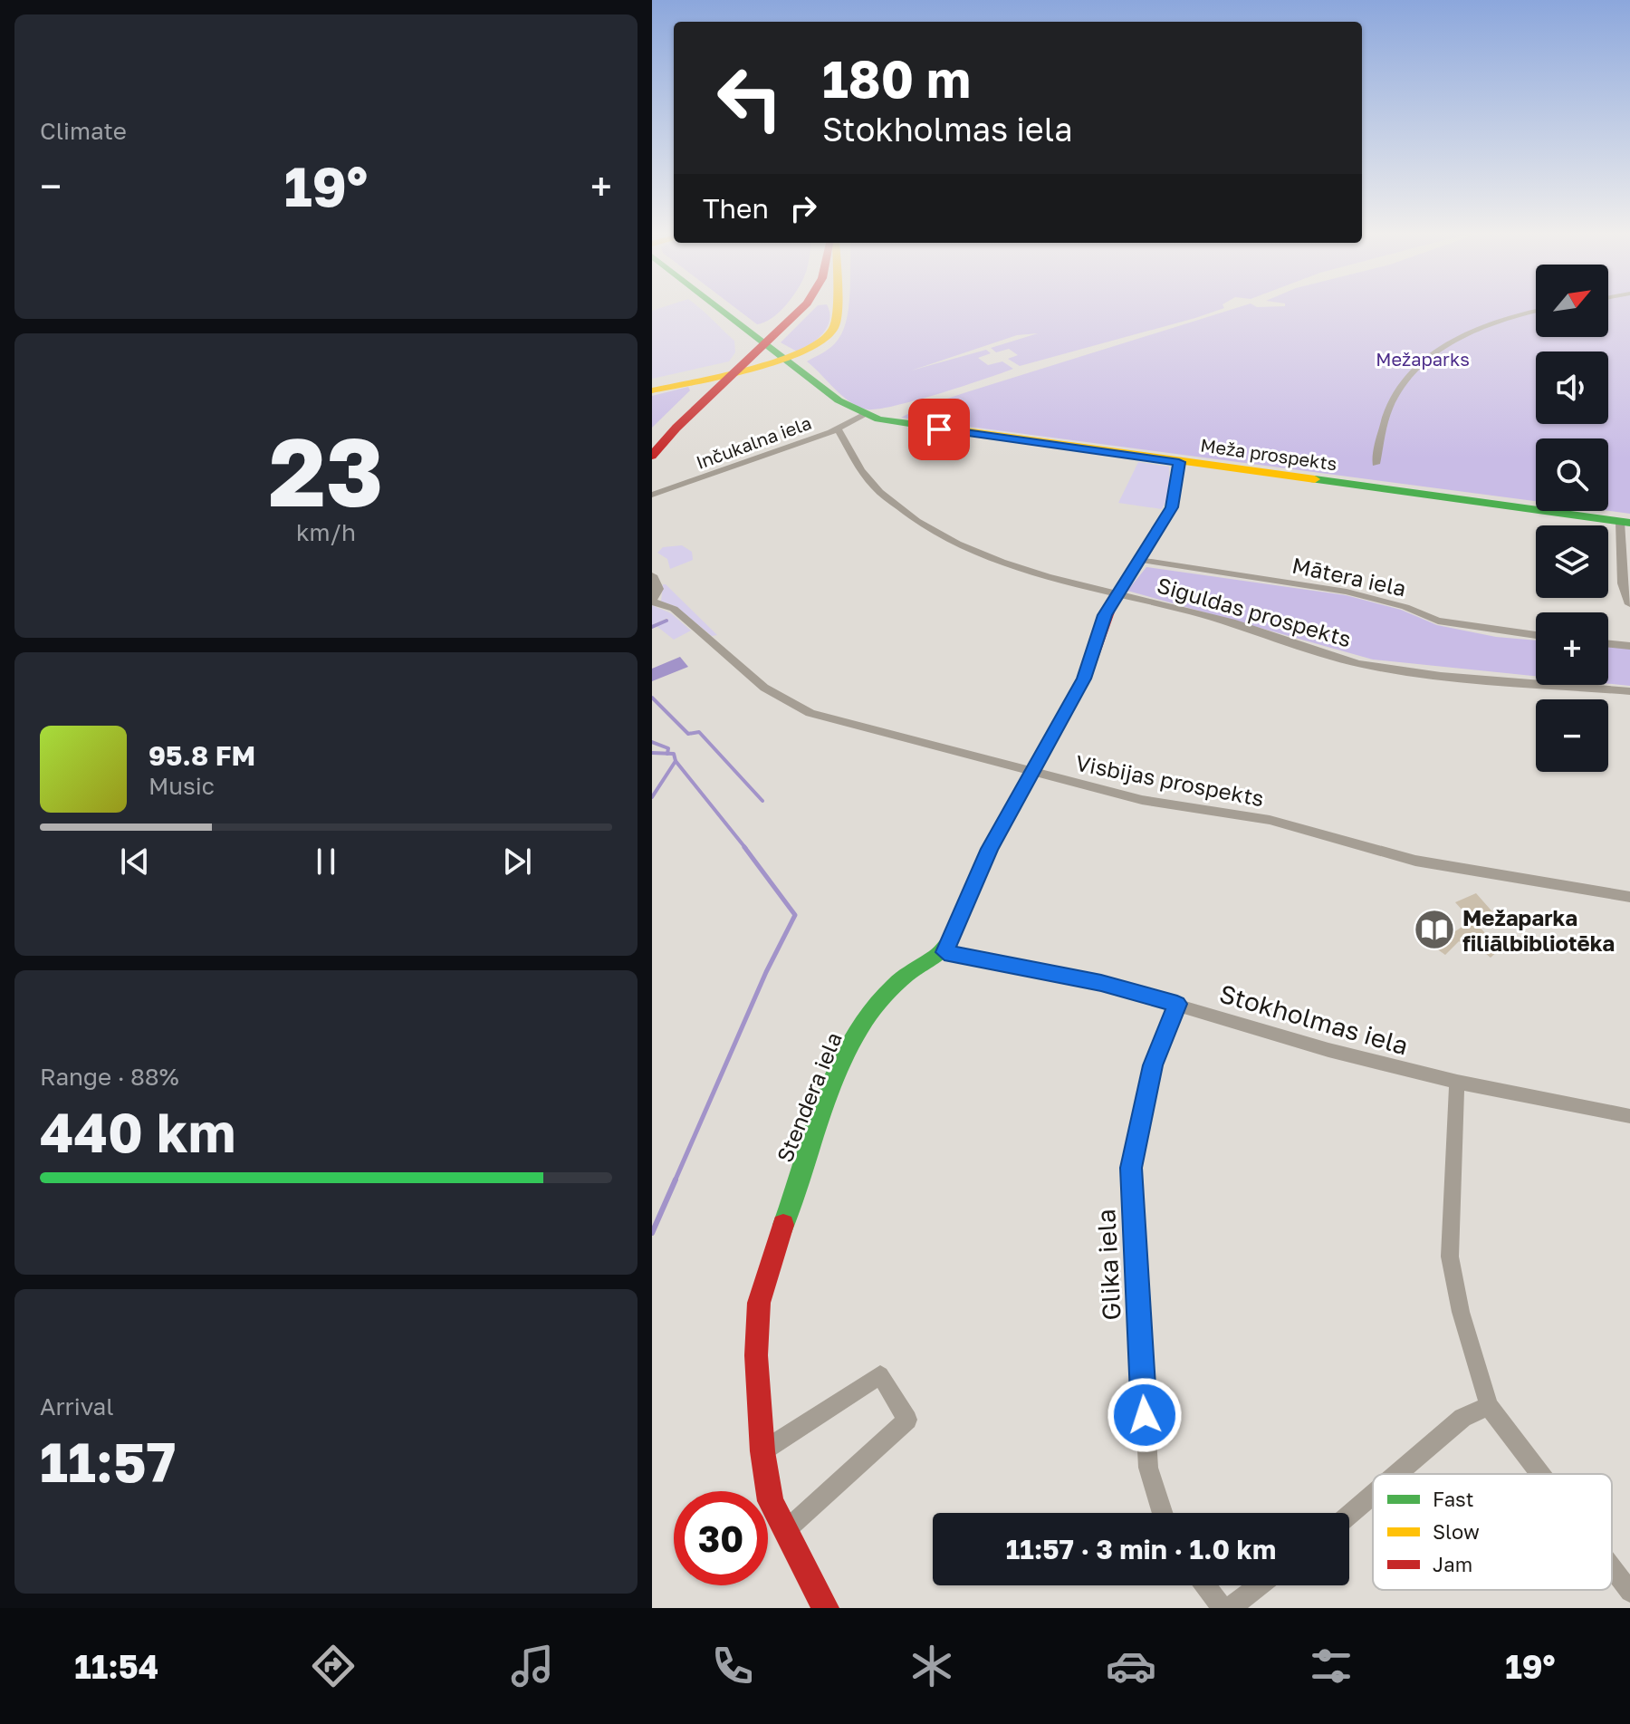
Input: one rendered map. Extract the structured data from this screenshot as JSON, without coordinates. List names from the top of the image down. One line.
{"streets":{"street":["Inčukalna iela","Meža prospekts","Mātera iela","Siguldas prospekts","Visbijas prospekts","Stokholmas iela","Stendera iela","Glika iela"]},"crossings":[["Inčukalna iela","Meža prospekts"],["Inčukalna iela","Siguldas prospekts"],["Stokholmas iela","Stendera iela"],["Stokholmas iela","Glika iela"]],"parks":["Mežaparks"],"places":{"library":["Mežaparka filiālbibliotēka"]},"legend":["Fast","Slow","Jam"],"north":"top right","page":{"tile":["Climate",["23","km/h"],["Range · 88%","440 km"],["Arrival","11:57"]],"turn":["180 m","Stokholmas iela"],"heat":["−","19°","+"],"then":"Then","map_buttons":["+","−"],"song":["95.8 FM","Music"],"limit":"30","trip":"11:57 · 3 min · 1.0 km","tabs":["11:54","19°"]}}
